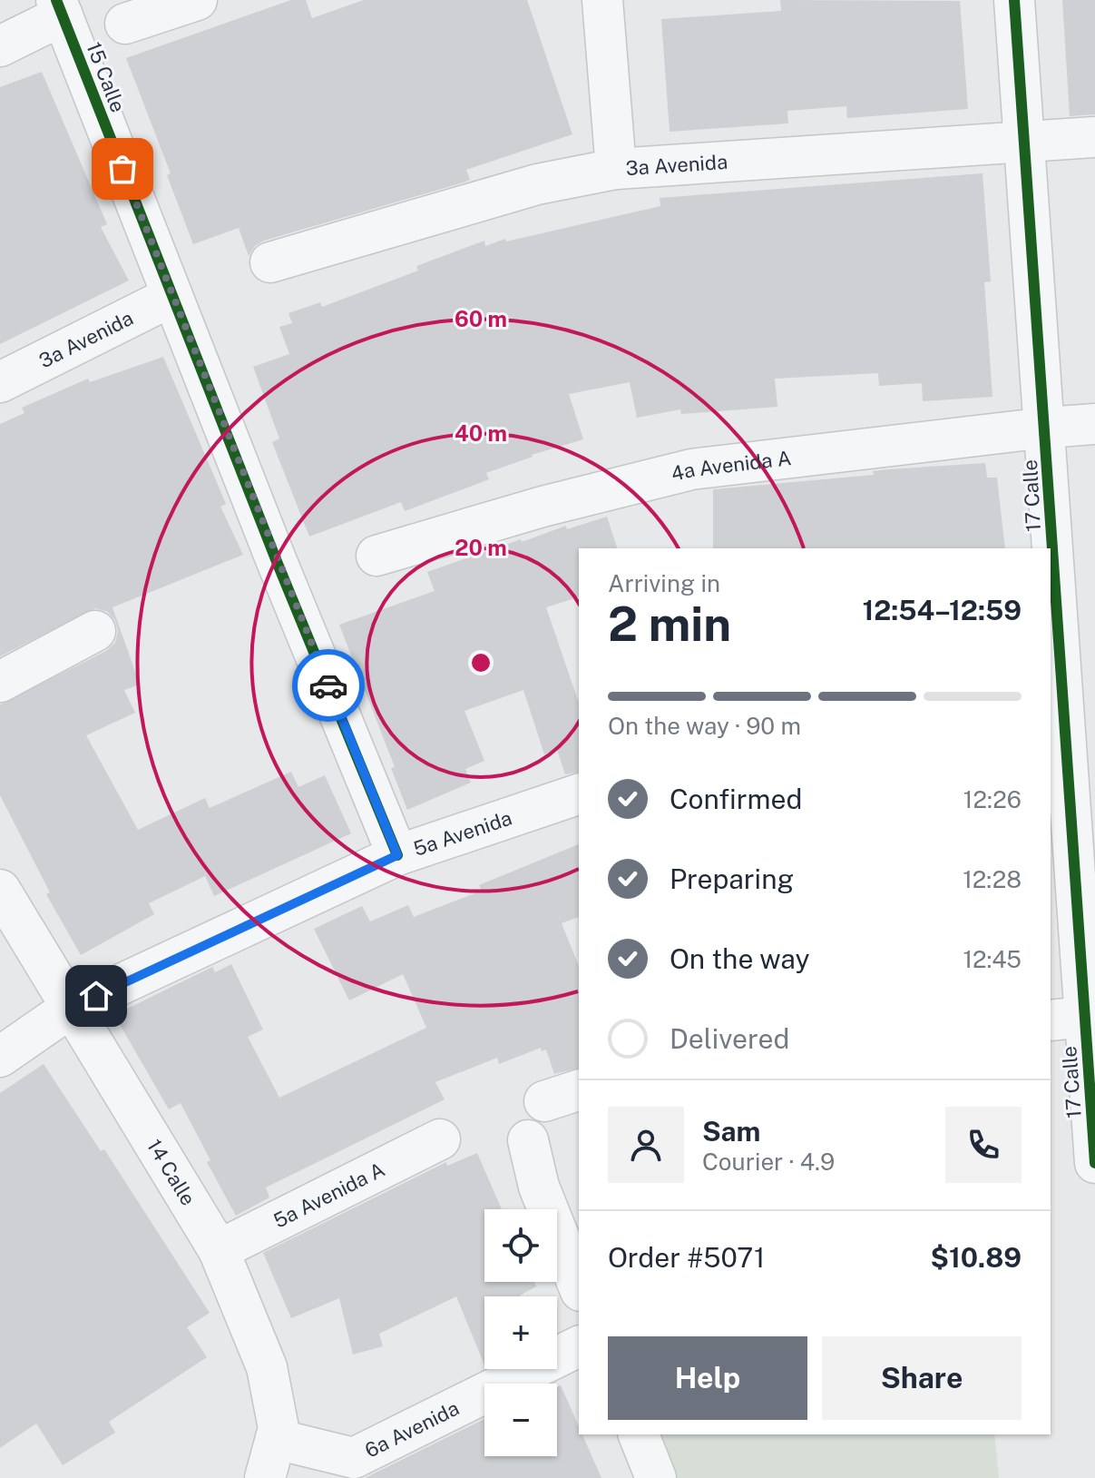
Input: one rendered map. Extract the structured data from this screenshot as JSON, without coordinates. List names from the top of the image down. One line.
{"streets":{"street":["15 Calle","3a Avenida","4a Avenida A","17 Calle","5a Avenida","14 Calle","5a Avenida A","6a Avenida"]},"crossings":[["15 Calle","3a Avenida"],["15 Calle","5a Avenida"],["3a Avenida","17 Calle"],["4a Avenida A","17 Calle"],["5a Avenida","14 Calle"],["14 Calle","5a Avenida A"],["14 Calle","6a Avenida"]],"page":{"heading":["2 min","Arriving in","12:54–12:59"],"panel":["Sam","Courier · 4.9","Order #5071","$10.89"],"bar":"On the way · 90 m","list":[["Confirmed","12:26"],["Preparing","12:28"],["On the way","12:45"],"Delivered"],"map_buttons":["+","−"],"buttons":["Help","Share"]},"rings":["60 m","40 m","20 m"]}
